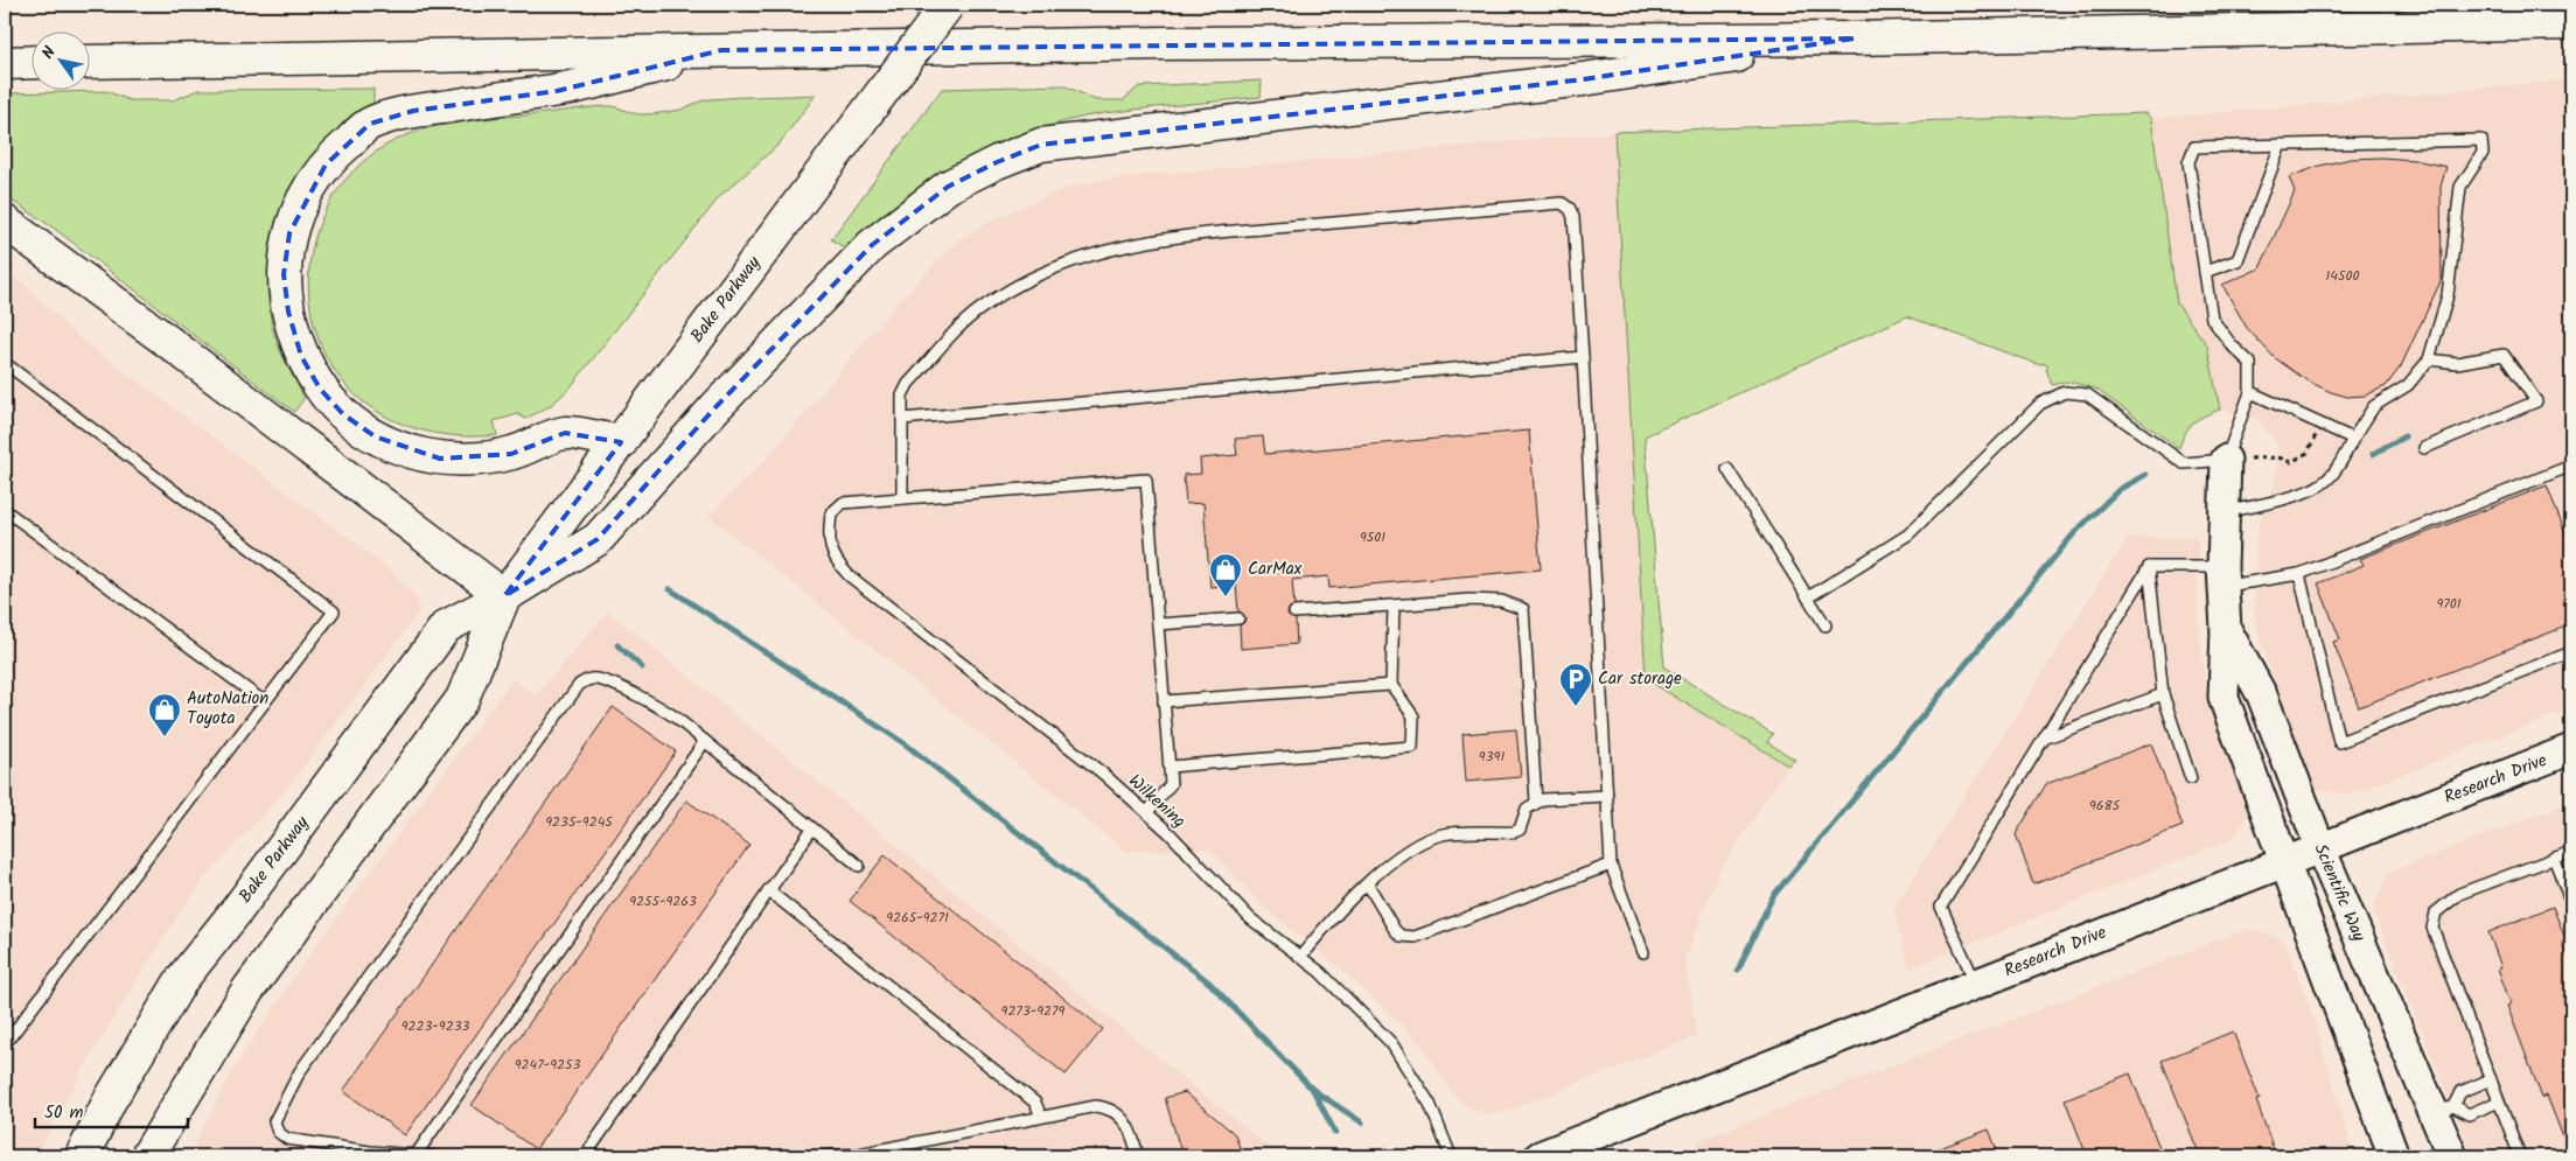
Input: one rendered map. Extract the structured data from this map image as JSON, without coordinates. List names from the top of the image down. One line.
{"streets":{"main road":["Bake Parkway"],"street":["Research Drive","Scientific Way"],"lane":["Wilkening"]},"crossings":[["Research Drive","Scientific Way"]],"places":{"shop":["CarMax","AutoNation Toyota"],"parking":["Car storage"]},"house_numbers":["14500","9501","9701","9391","9685","9235-9245","9255-9263","9265-9271","9273-9279","9223-9233","9247-9253"],"scale_bar":"50 m","north":"top left"}
